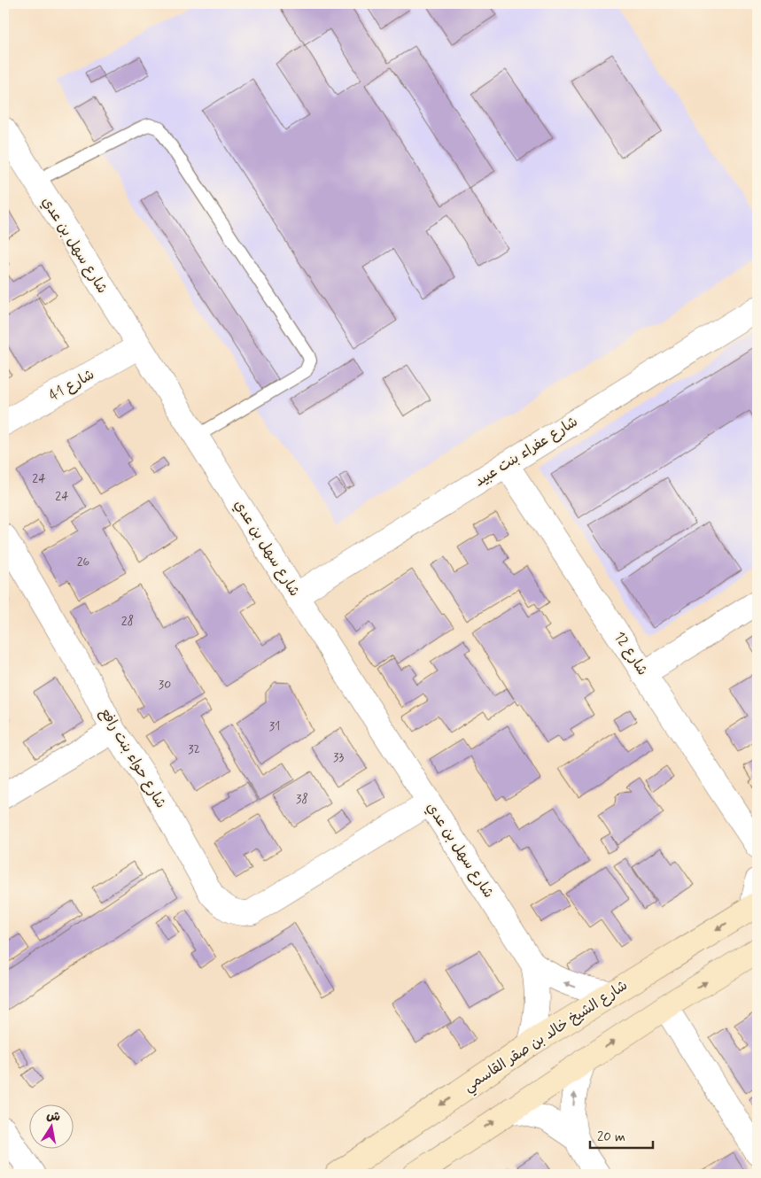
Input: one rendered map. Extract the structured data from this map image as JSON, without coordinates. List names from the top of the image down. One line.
{"streets":{"main road":["شارع الشيخ خالد بن صقر القاسمي"],"street":["شارع سهل بن عدي","شارع 41","شارع عفراء بنت عبيد","شارع 12","شارع حواء بنت رافع"]},"crossings":[["شارع سهل بن عدي","شارع 41"],["شارع سهل بن عدي","شارع عفراء بنت عبيد"],["شارع سهل بن عدي","شارع حواء بنت رافع"],["شارع سهل بن عدي","شارع الشيخ خالد بن صقر القاسمي"],["شارع عفراء بنت عبيد","شارع 12"]],"house_numbers":["24","24","26","28","30","31","32","33","38"],"scale_bar":"20 m","north":"top"}
